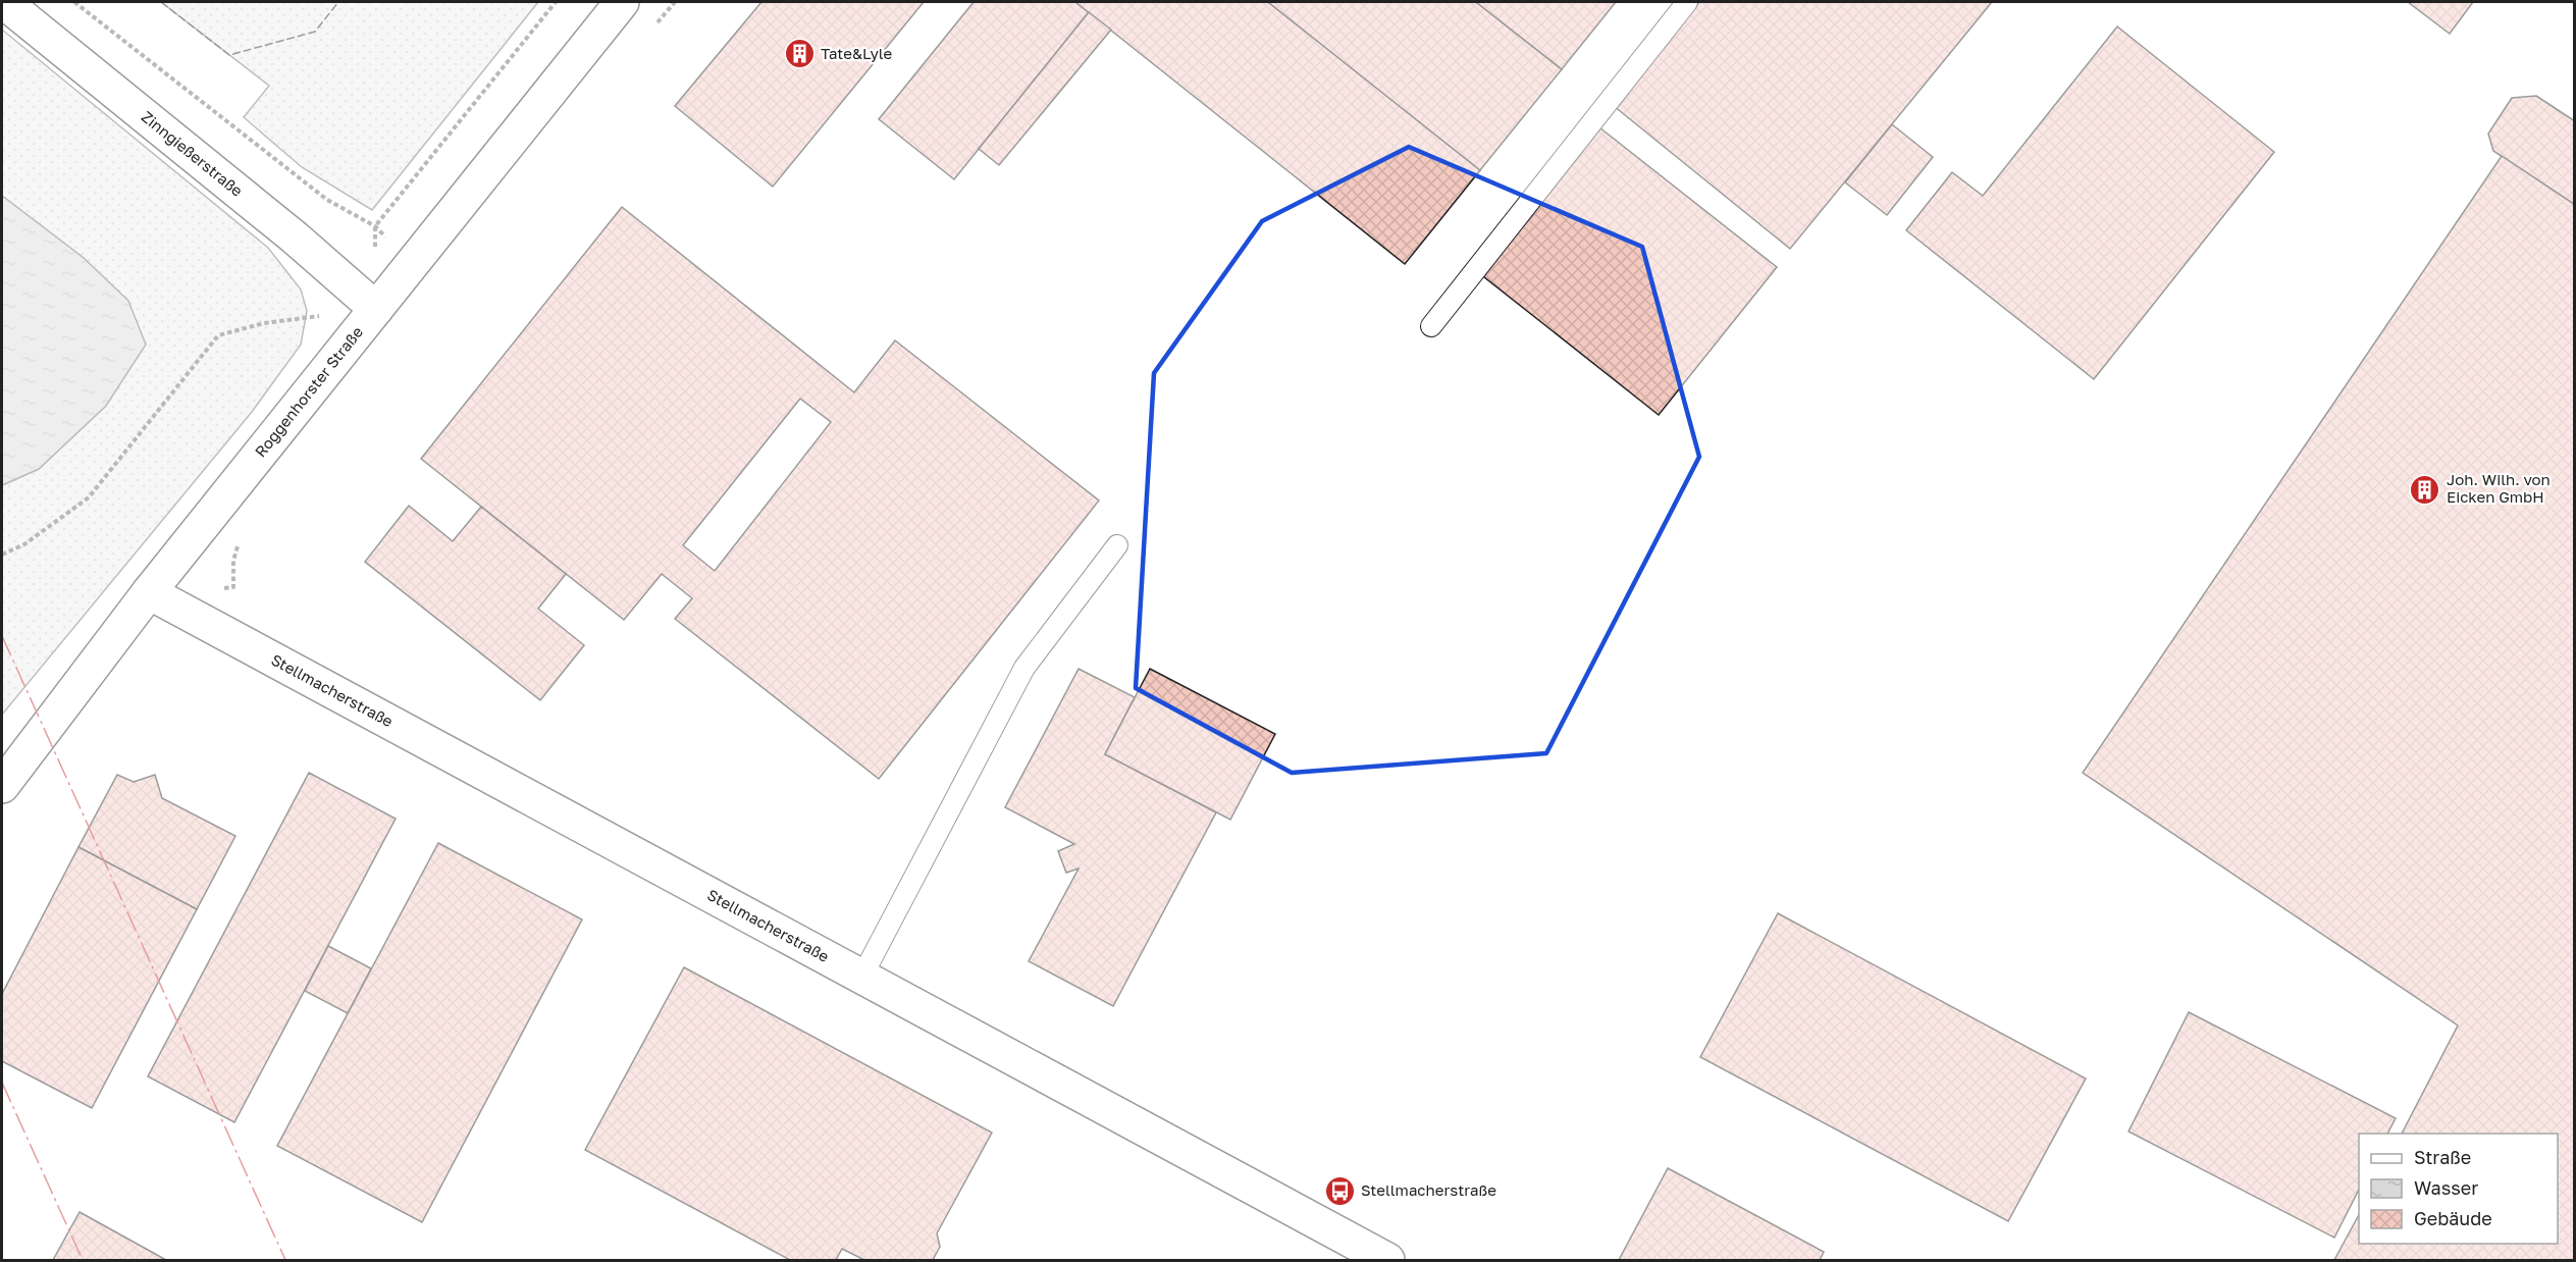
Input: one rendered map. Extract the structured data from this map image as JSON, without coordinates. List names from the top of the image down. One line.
{"streets":{"street":["Zinngießerstraße","Roggenhorster Straße","Stellmacherstraße"]},"crossings":[["Zinngießerstraße","Roggenhorster Straße"],["Roggenhorster Straße","Stellmacherstraße"]],"places":{"building":["Tate&Lyle","Joh. Wilh. von Eicken GmbH"],"bus stop":["Stellmacherstraße"]},"legend":["Straße","Wasser","Gebäude"]}
